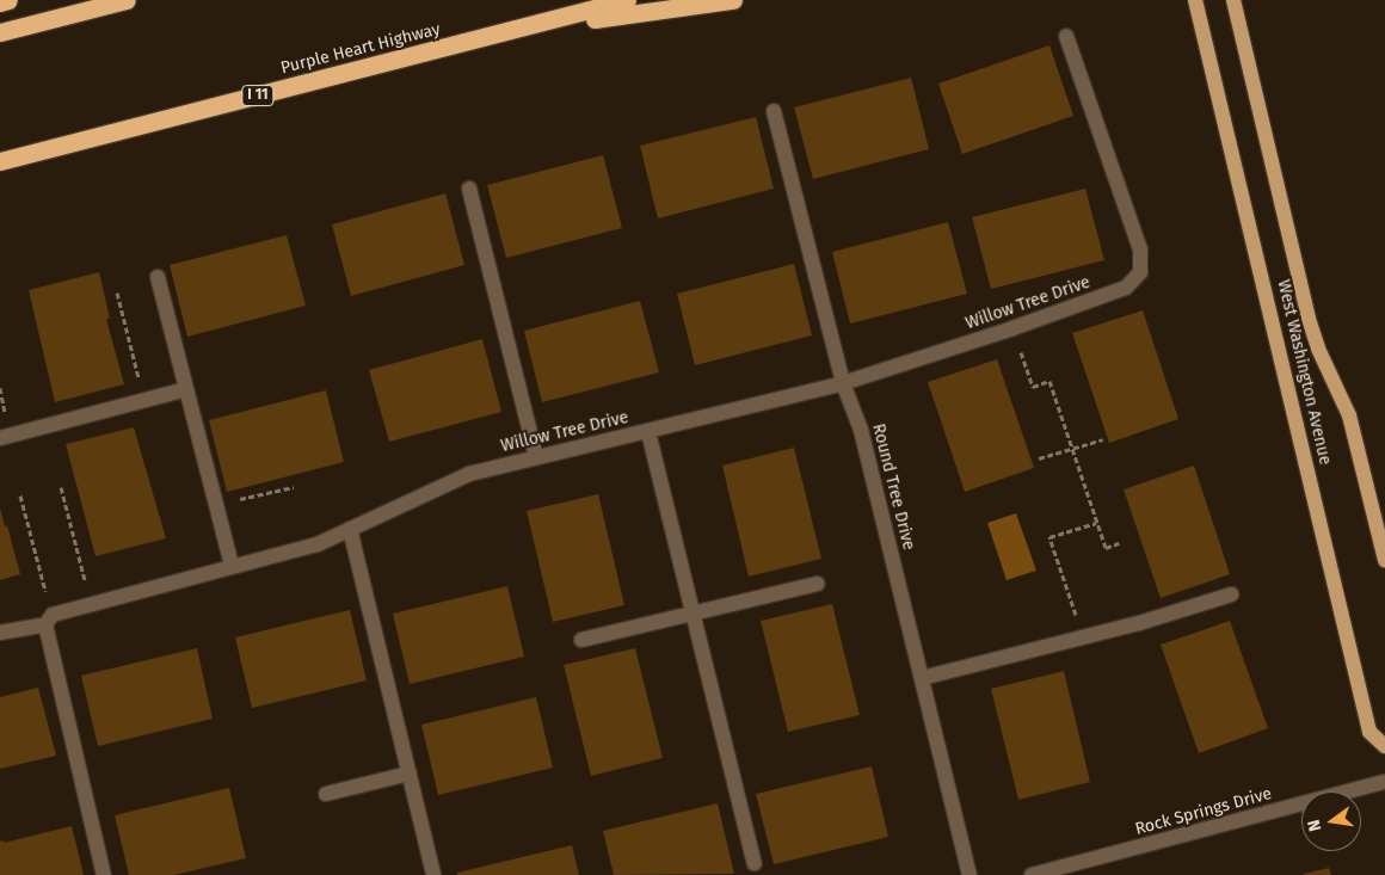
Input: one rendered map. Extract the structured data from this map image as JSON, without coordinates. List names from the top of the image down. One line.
{"streets":{"highway":["Purple Heart Highway","I 11"],"main road":["West Washington Avenue"],"street":["Willow Tree Drive","Round Tree Drive","Rock Springs Drive"]},"crossings":[["Willow Tree Drive","Round Tree Drive"]],"north":"left"}
